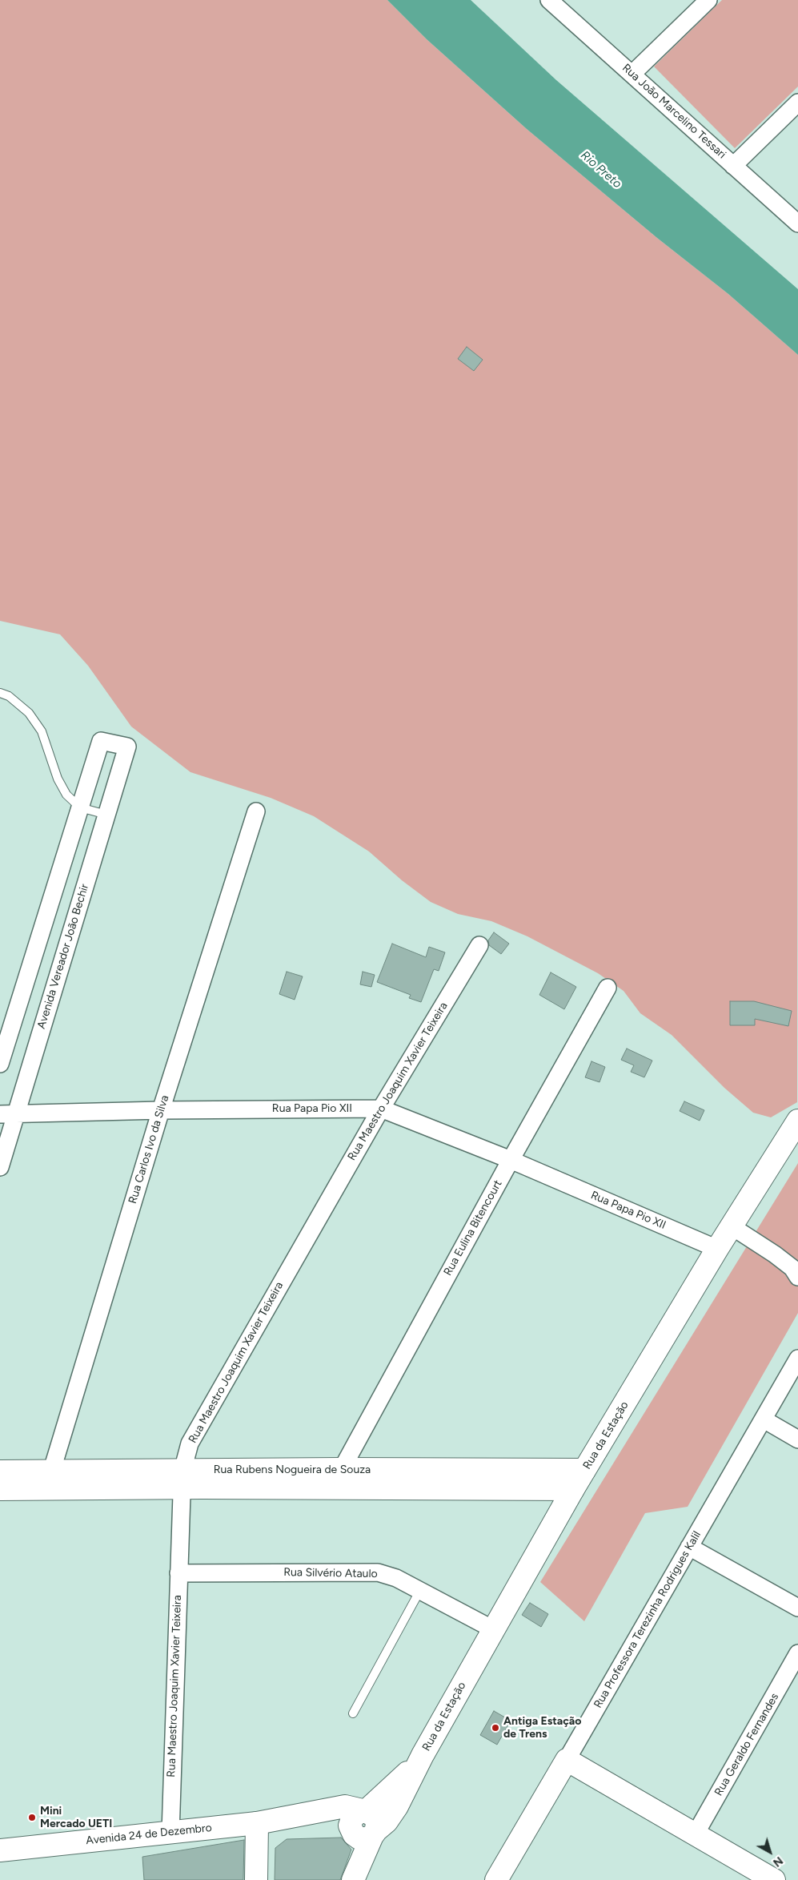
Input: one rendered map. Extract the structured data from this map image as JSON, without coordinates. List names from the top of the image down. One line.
{"streets":{"main road":["Rua da Estação","Rua Rubens Nogueira de Souza","Rua Professora Terezinha Rodrigues Kalil","Avenida 24 de Dezembro"],"street":["Rua João Marcelino Tessari","Avenida Vereador João Bechir","Rua Maestro Joaquim Xavier Teixeira","Rua Papa Pio XII","Rua Carlos Ivo da Silva","Rua Eulina Bitencourt","Rua Silvério Ataulo","Rua Geraldo Fernandes"]},"crossings":[["Avenida Vereador João Bechir","Rua Papa Pio XII"],["Rua Maestro Joaquim Xavier Teixeira","Rua Papa Pio XII"],["Rua Maestro Joaquim Xavier Teixeira","Rua Rubens Nogueira de Souza"],["Rua Maestro Joaquim Xavier Teixeira","Rua Silvério Ataulo"],["Rua Maestro Joaquim Xavier Teixeira","Avenida 24 de Dezembro"],["Rua Papa Pio XII","Rua Carlos Ivo da Silva"],["Rua Papa Pio XII","Rua Eulina Bitencourt"],["Rua Papa Pio XII","Rua da Estação"],["Rua Carlos Ivo da Silva","Rua Rubens Nogueira de Souza"],["Rua Eulina Bitencourt","Rua Rubens Nogueira de Souza"],["Rua da Estação","Rua Rubens Nogueira de Souza"],["Rua da Estação","Rua Silvério Ataulo"],["Rua da Estação","Avenida 24 de Dezembro"]],"water":["Rio Preto"],"places":["Antiga Estação de Trens","Mini Mercado UETI"],"north":"bottom right"}
